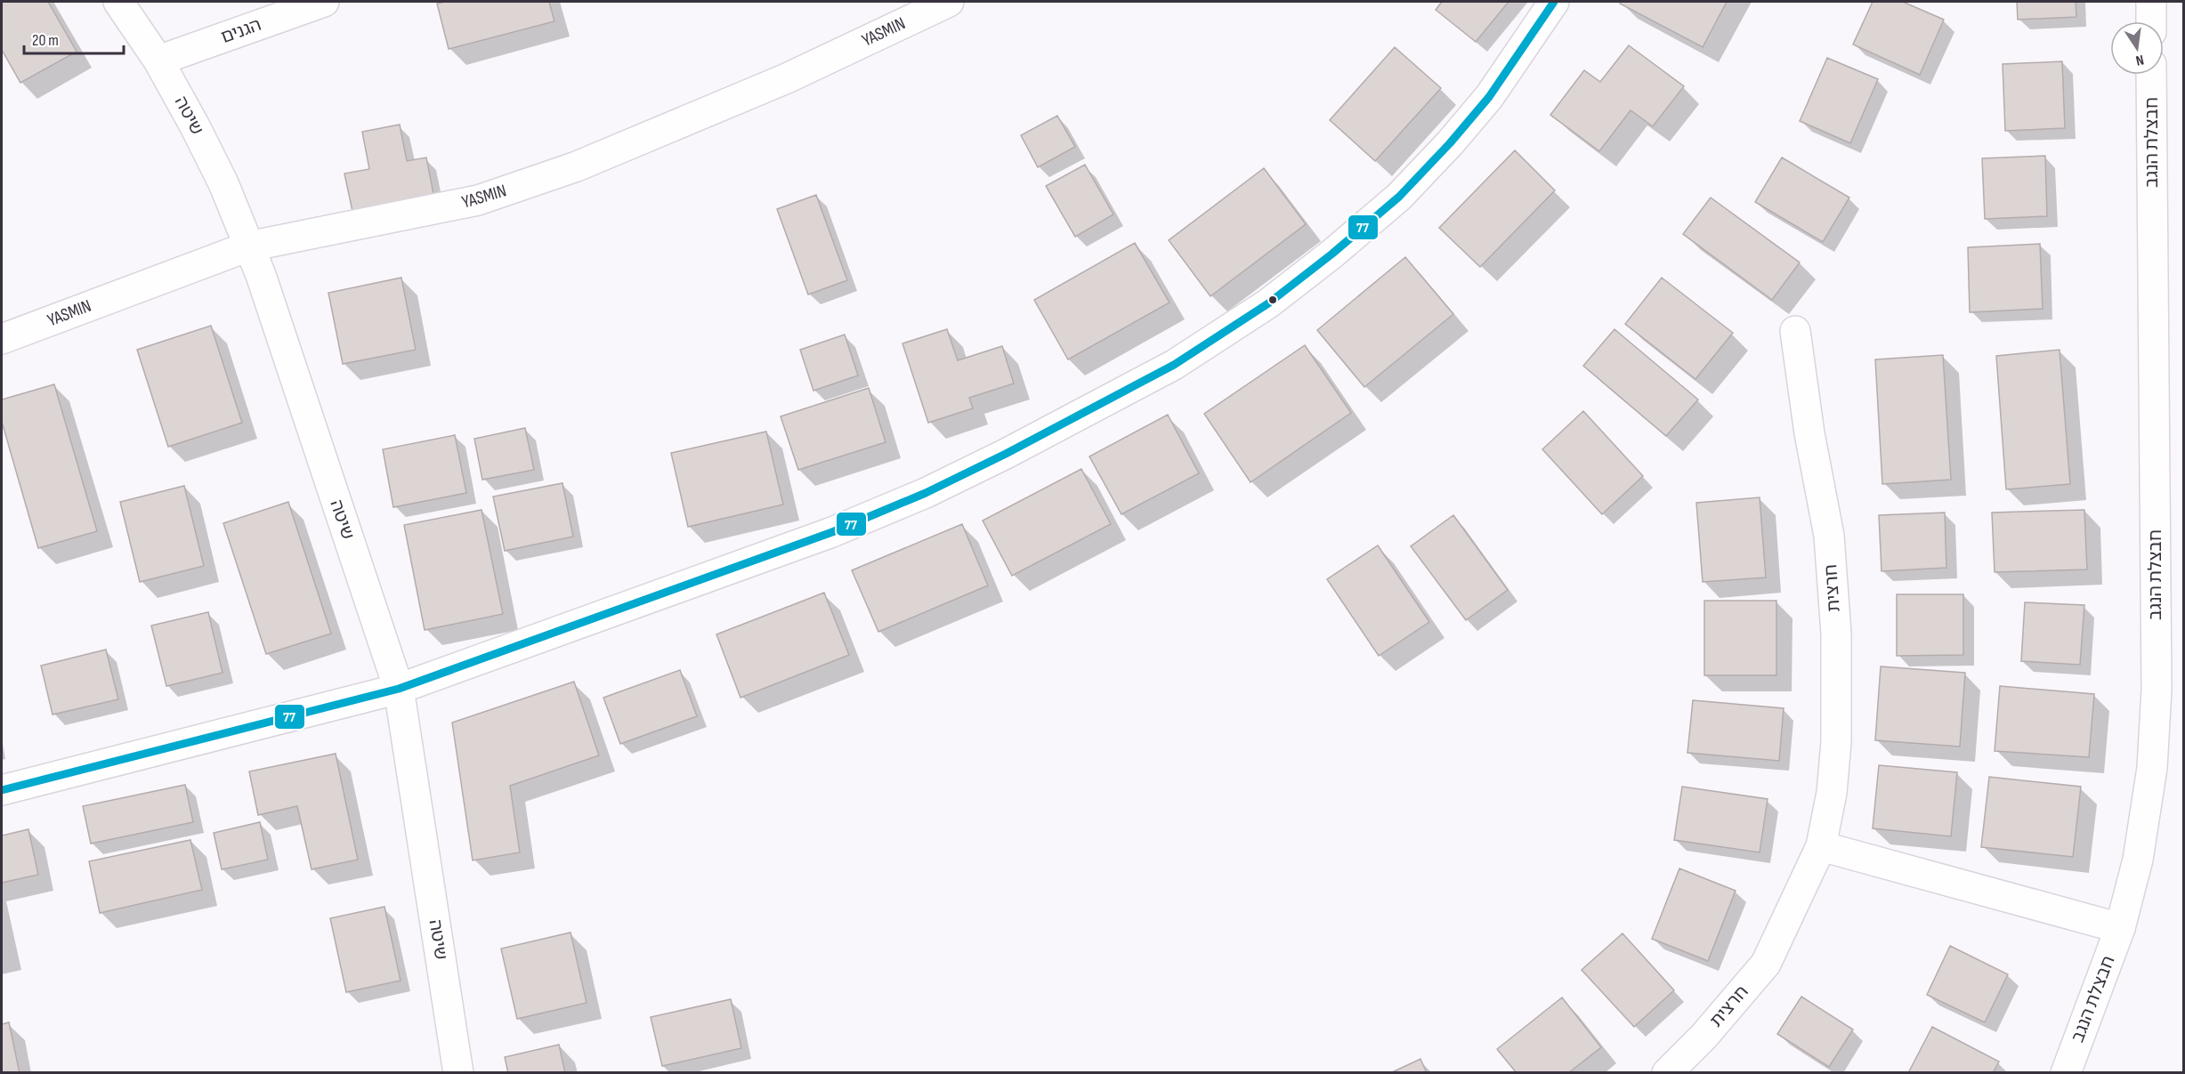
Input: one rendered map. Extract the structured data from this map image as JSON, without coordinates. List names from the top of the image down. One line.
{"streets":{"street":["הגנים","YASMIN","שיטה","חבצלת הנגב","חרצית"]},"crossings":[["הגנים","שיטה"],["YASMIN","שיטה"]],"lines":["transit line 77"],"scale_bar":"20 m","north":"bottom"}
